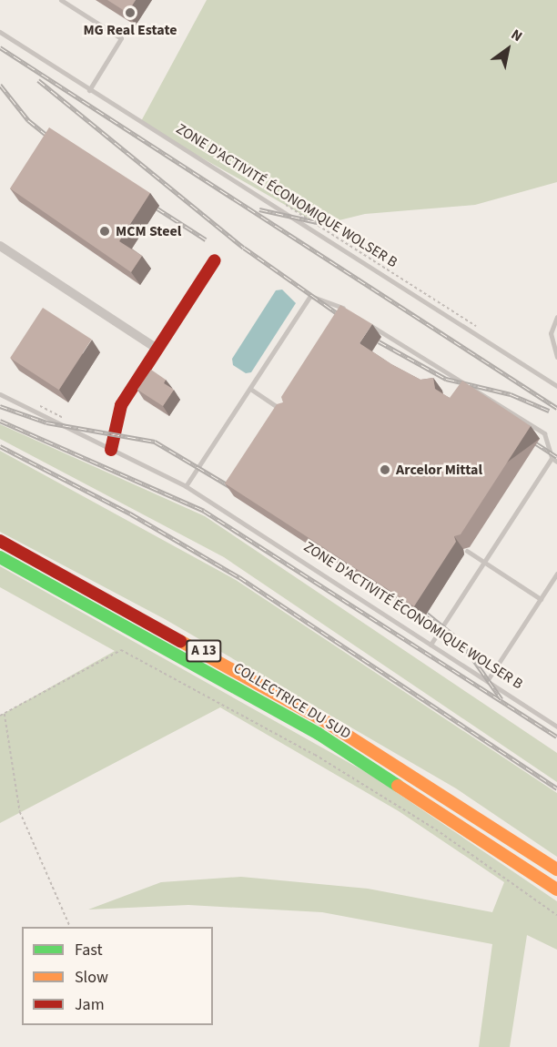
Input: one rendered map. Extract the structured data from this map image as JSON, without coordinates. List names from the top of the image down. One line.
{"streets":{"main road":["A 13","COLLECTRICE DU SUD"],"lane":["ZONE D'ACTIVITÉ ÉCONOMIQUE WOLSER B"]},"places":["MG Real Estate","MCM Steel","Arcelor Mittal"],"legend":["Fast","Slow","Jam"],"north":"top right"}
